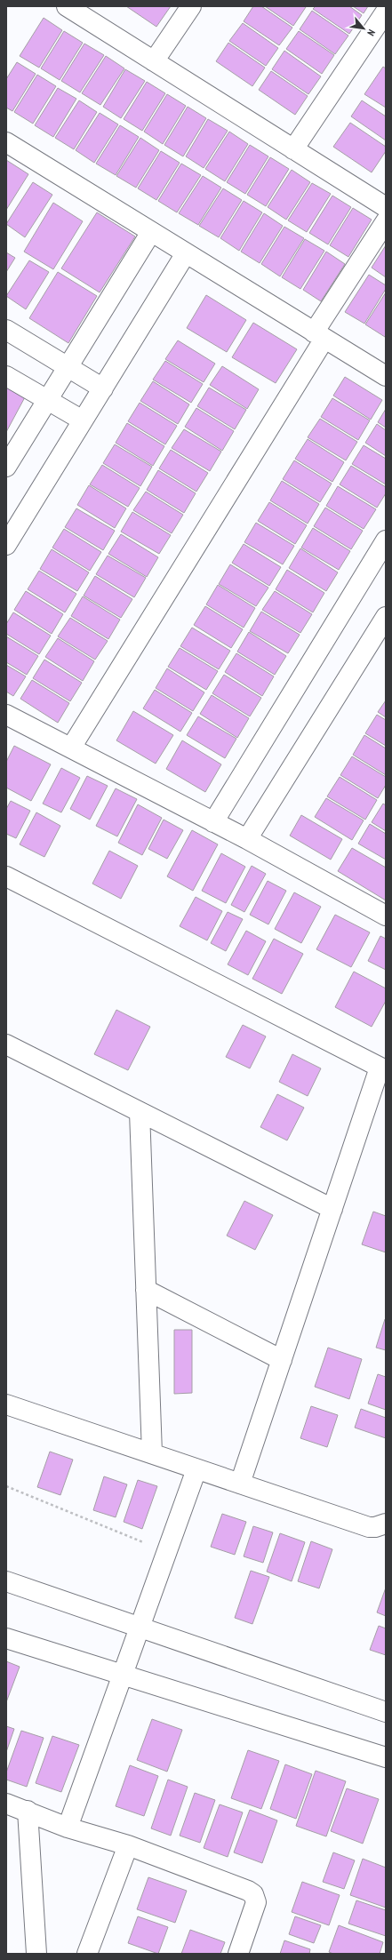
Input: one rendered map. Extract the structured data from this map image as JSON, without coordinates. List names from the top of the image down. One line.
{"north":"bottom right"}
